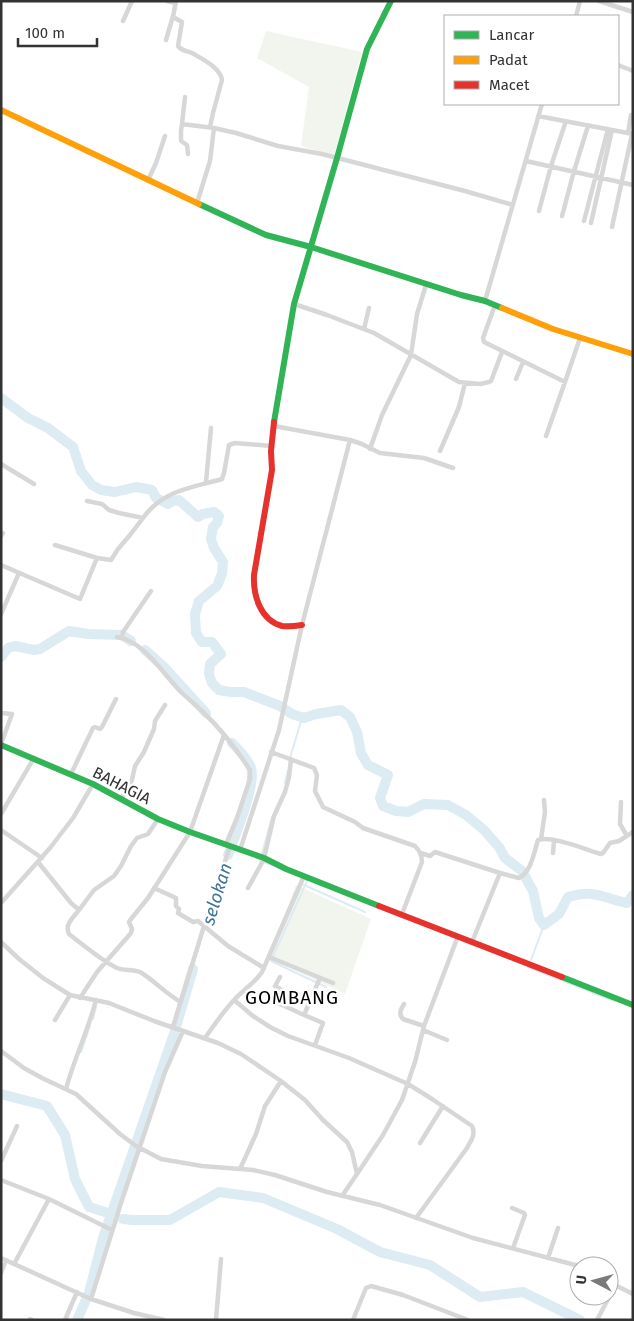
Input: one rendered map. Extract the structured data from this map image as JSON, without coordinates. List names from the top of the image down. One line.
{"streets":{"street":["BAHAGIA"]},"districts":["GOMBANG"],"water":["selokan"],"legend":["Lancar","Padat","Macet"],"scale_bar":"100 m","north":"left"}
